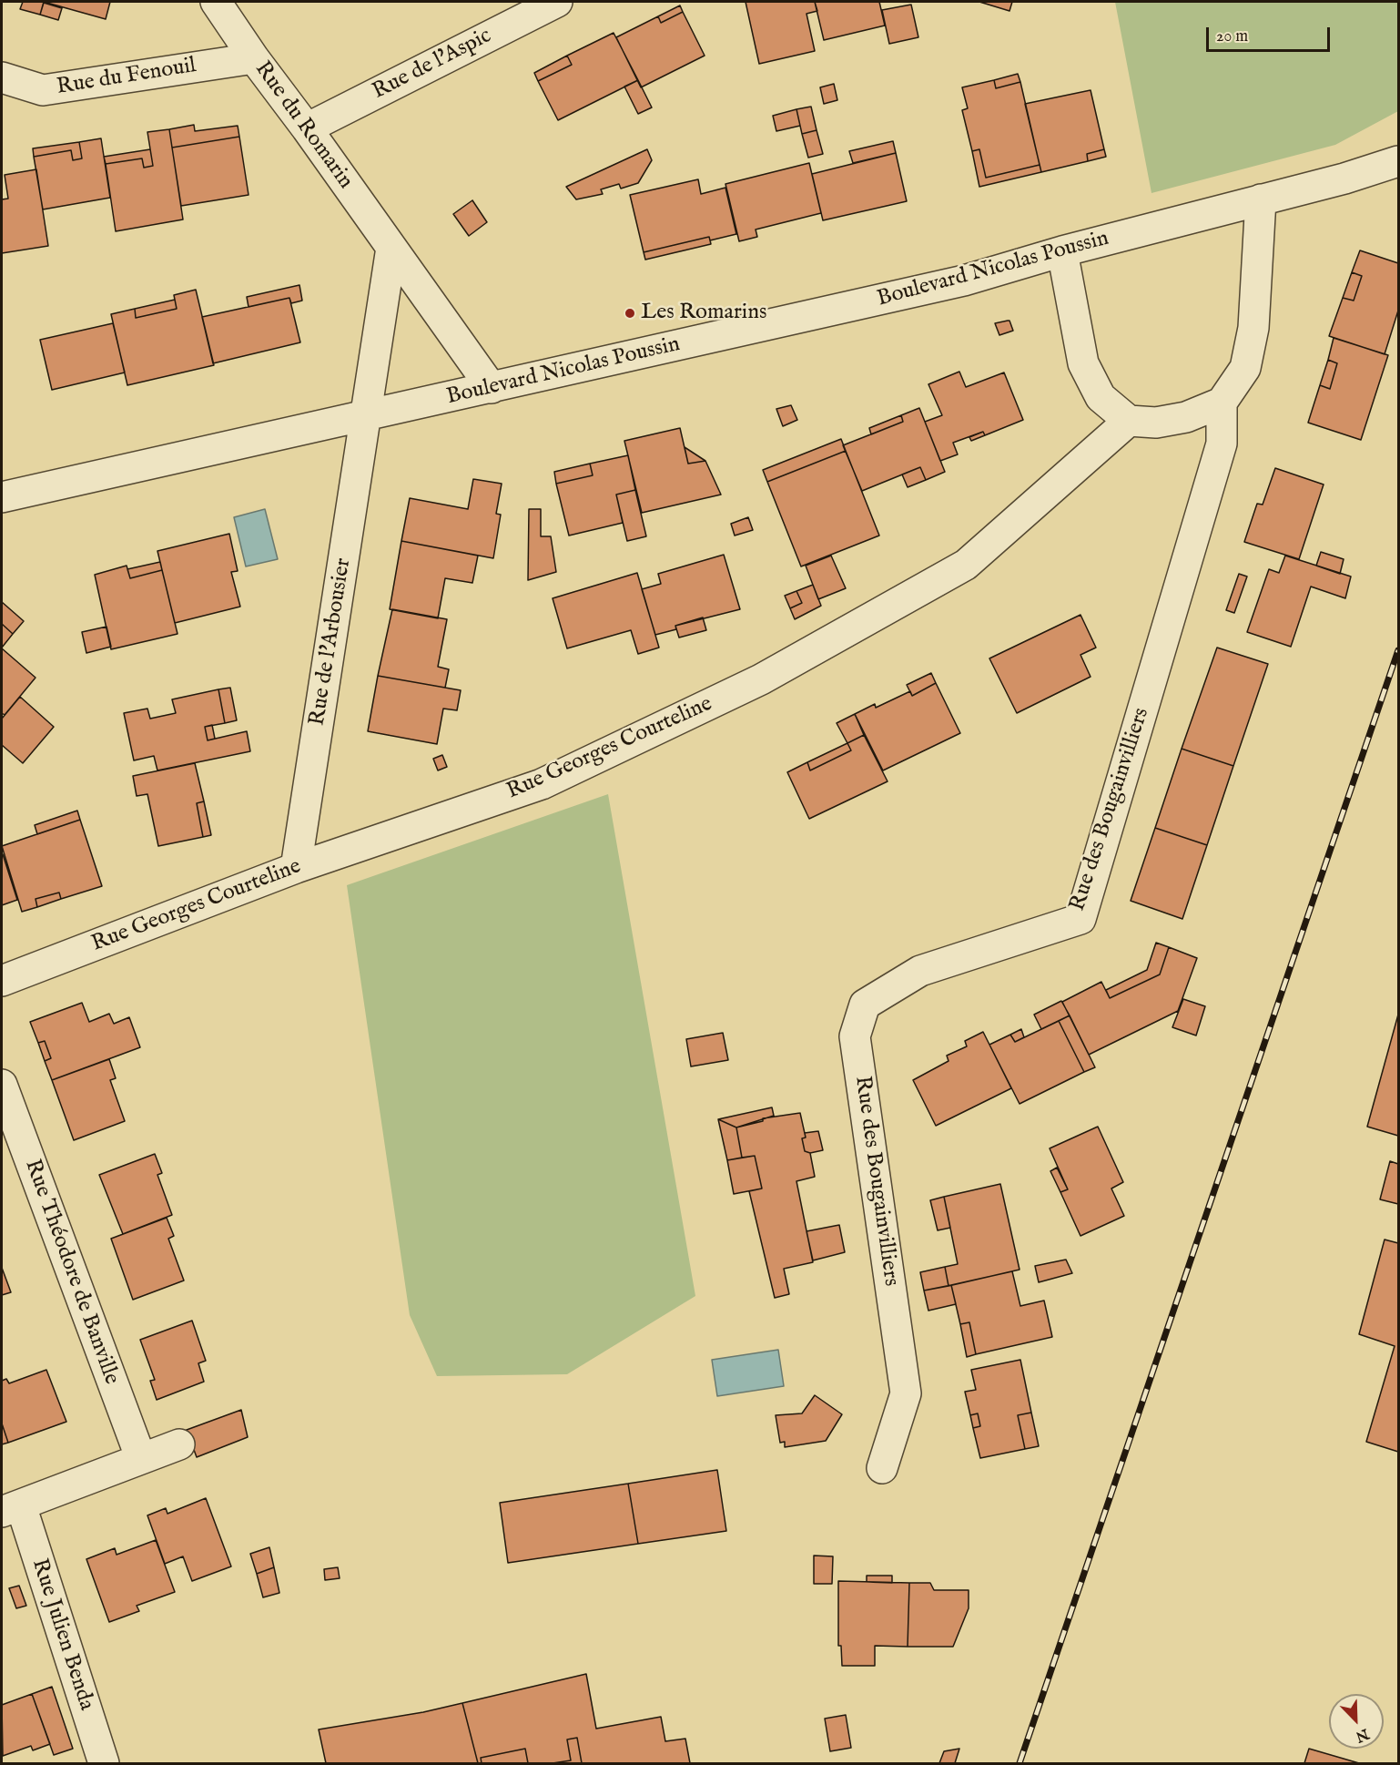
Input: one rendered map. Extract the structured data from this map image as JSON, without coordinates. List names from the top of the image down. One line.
{"streets":{"street":["Rue de l'Aspic","Rue du Fenouil","Rue du Romarin","Boulevard Nicolas Poussin","Rue de l'Arbousier","Rue Georges Courteline","Rue des Bougainvilliers","Rue Théodore de Banville","Rue Julien Benda"]},"crossings":[["Rue de l'Aspic","Rue du Romarin"],["Rue du Fenouil","Rue du Romarin"],["Rue du Romarin","Boulevard Nicolas Poussin"],["Boulevard Nicolas Poussin","Rue de l'Arbousier"],["Rue de l'Arbousier","Rue Georges Courteline"]],"places":["Les Romarins"],"scale_bar":"20 m","north":"bottom right"}
